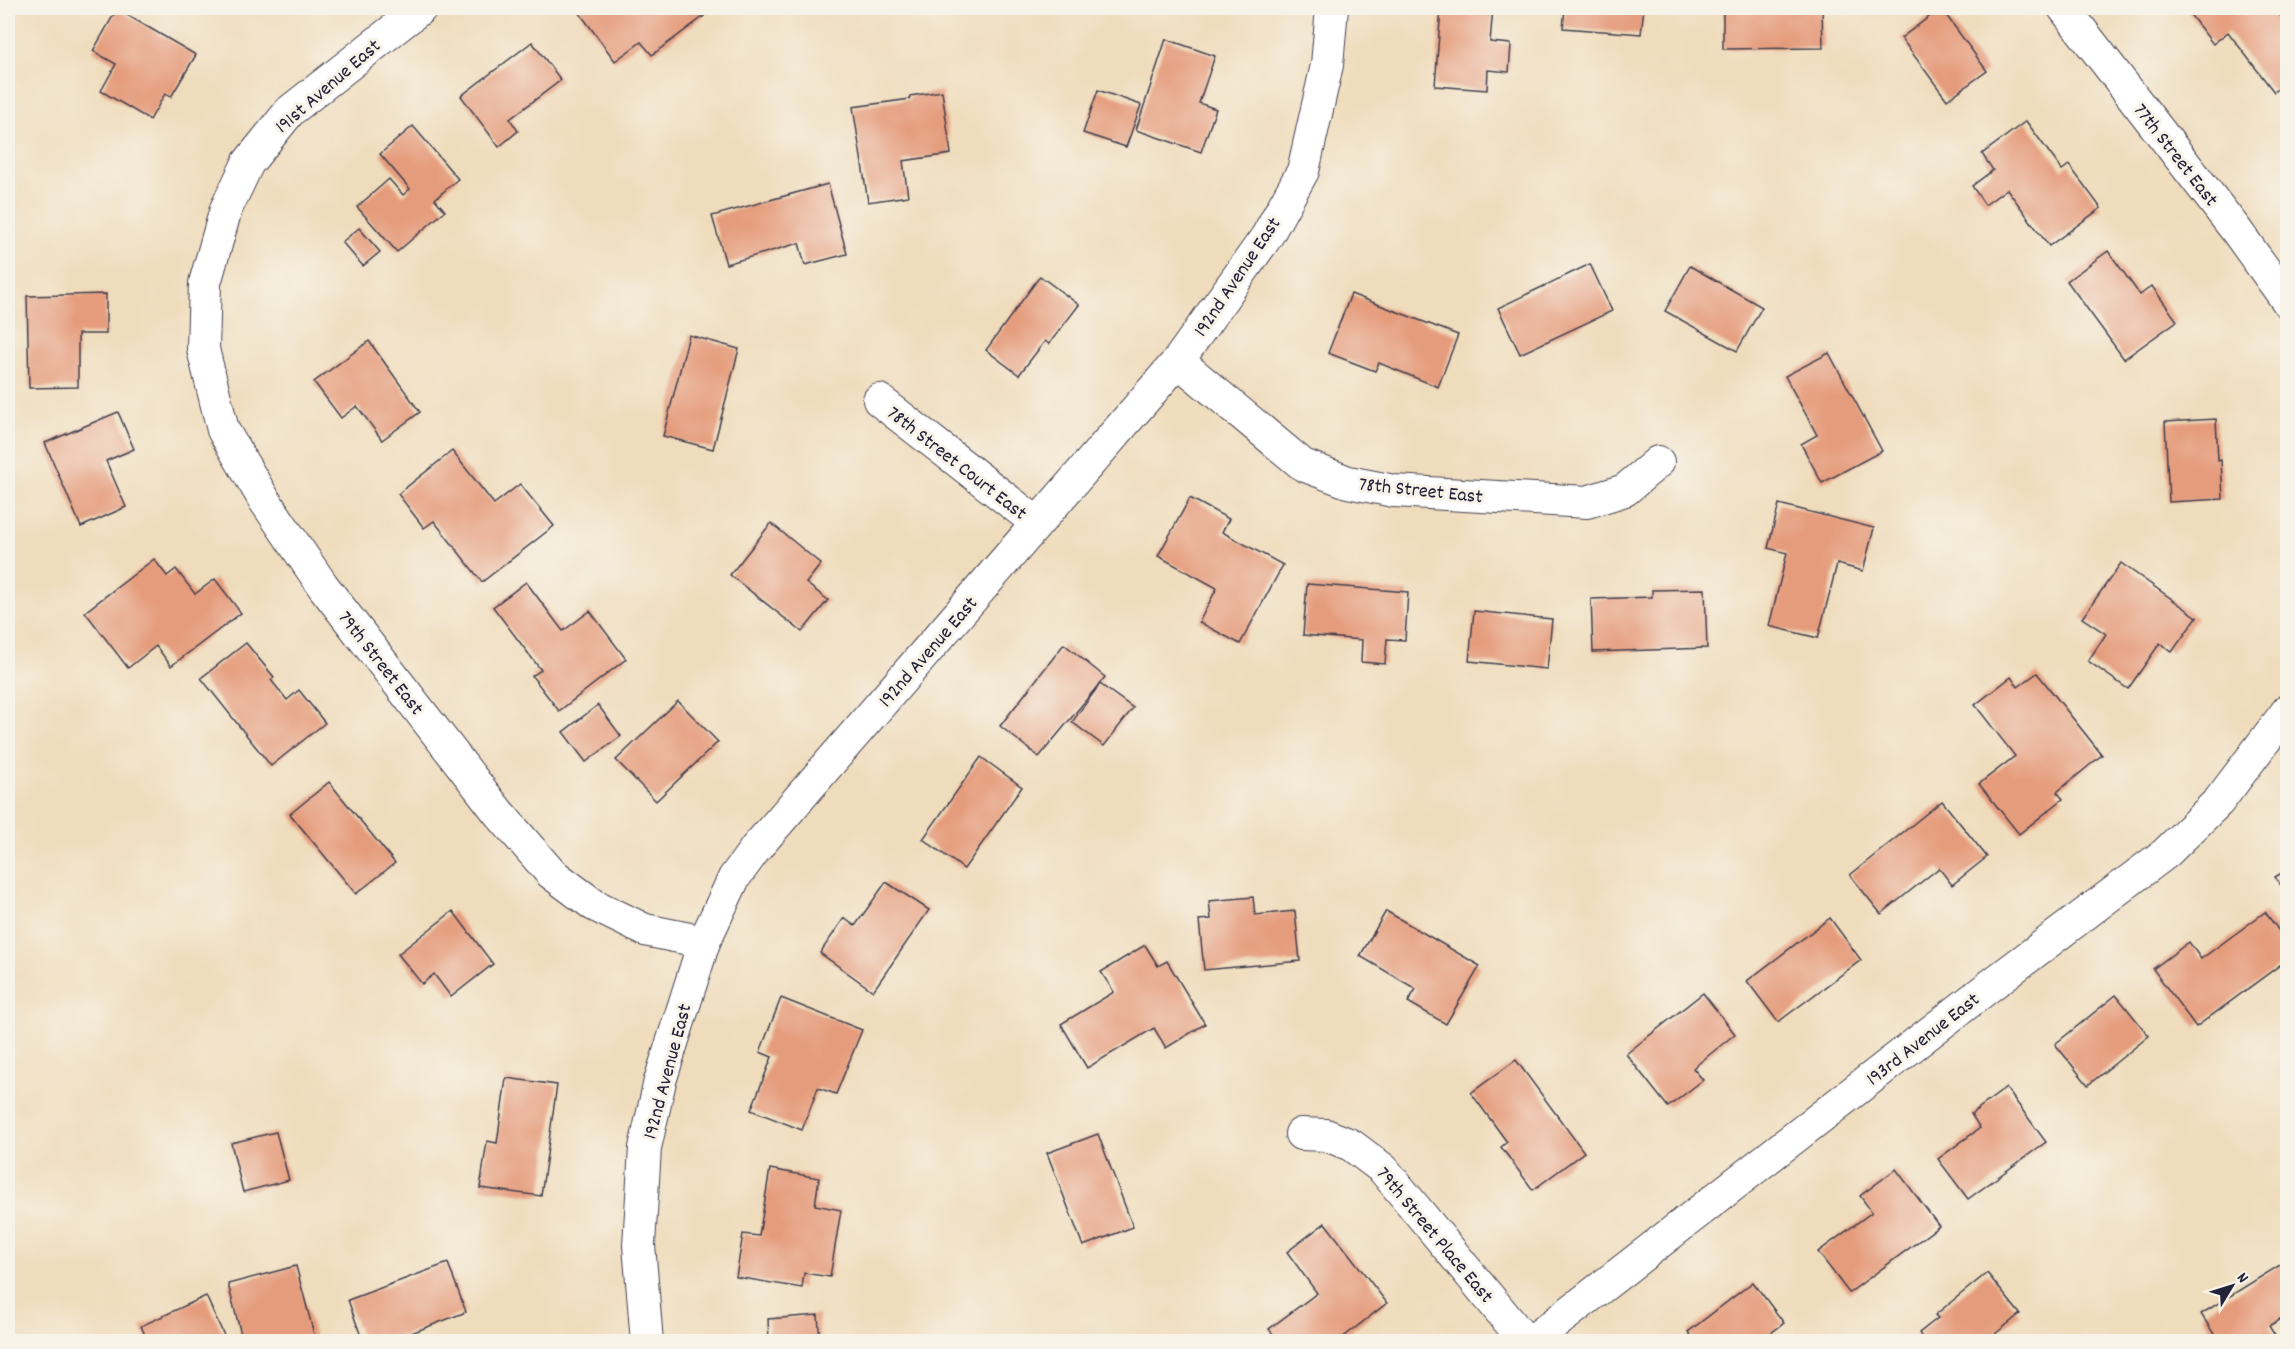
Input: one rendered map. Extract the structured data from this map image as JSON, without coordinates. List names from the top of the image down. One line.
{"streets":{"street":["191st Avenue East","77th Street East","192nd Avenue East","78th Street Court East","78th Street East","79th Street East","193rd Avenue East","79th Street Place East"]},"crossings":[["191st Avenue East","79th Street East"],["192nd Avenue East","78th Street Court East"],["192nd Avenue East","78th Street East"],["192nd Avenue East","79th Street East"],["193rd Avenue East","79th Street Place East"]],"north":"top right"}
